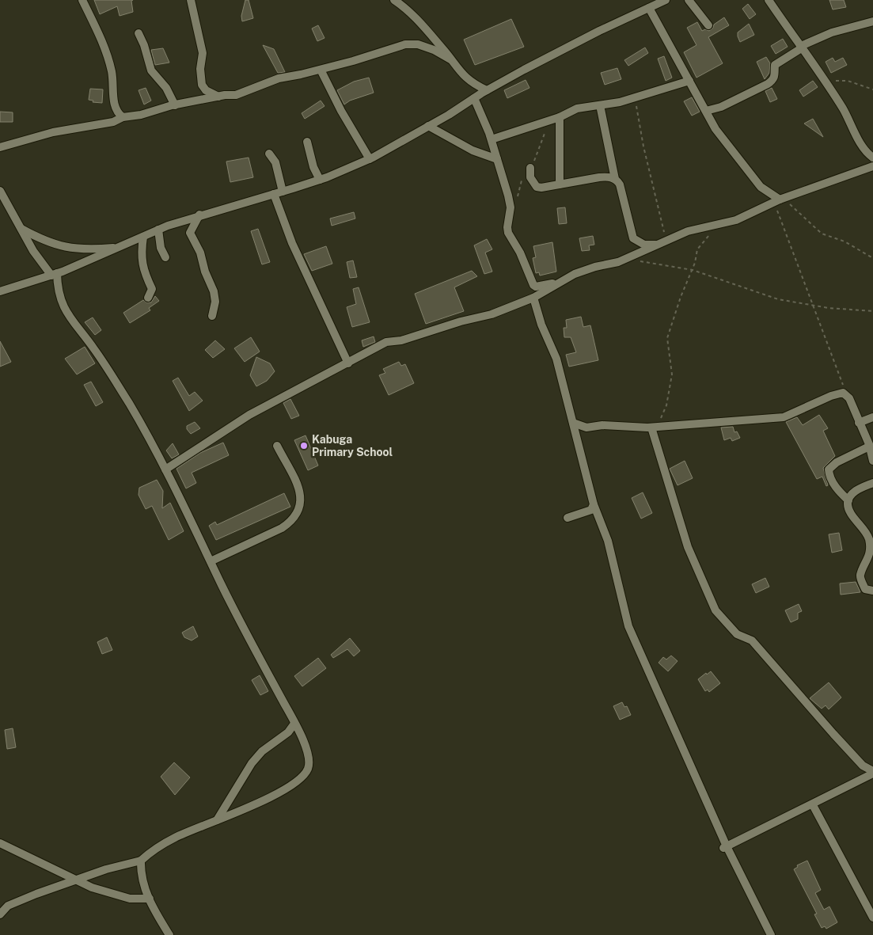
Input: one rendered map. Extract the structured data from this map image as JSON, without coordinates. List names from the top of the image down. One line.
{"places":["Kabuga Primary School"]}
